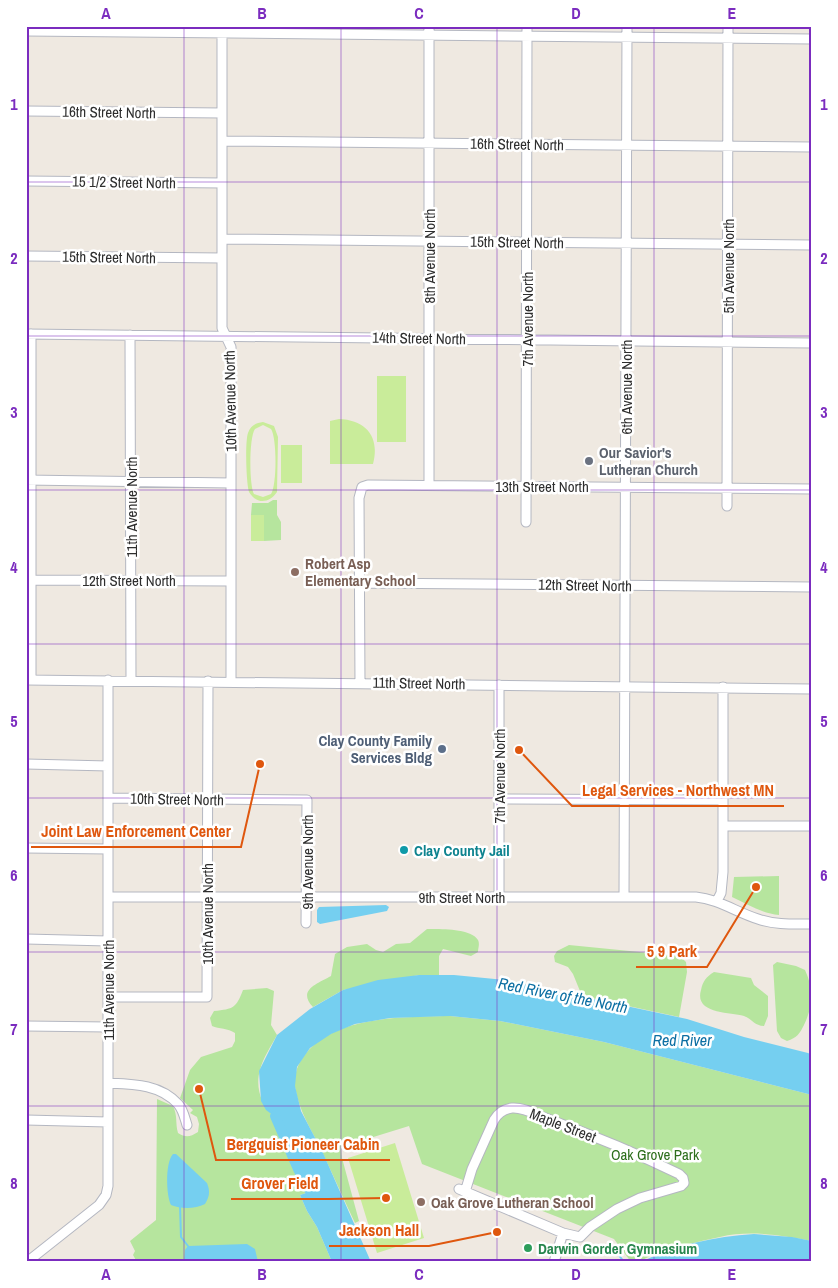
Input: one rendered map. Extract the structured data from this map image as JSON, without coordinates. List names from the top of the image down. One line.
{"streets":{"street":["16th Street North","15 1/2 Street North","15th Street North","8th Avenue North","5th Avenue North","7th Avenue North","14th Street North","6th Avenue North","10th Avenue North","13th Street North","11th Avenue North","12th Street North","11th Street North","10th Street North","9th Avenue North","9th Street North","Maple Street"]},"crossings":[["16th Street North","8th Avenue North"],["16th Street North","5th Avenue North"],["16th Street North","7th Avenue North"],["16th Street North","6th Avenue North"],["16th Street North","10th Avenue North"],["15 1/2 Street North","10th Avenue North"],["15th Street North","8th Avenue North"],["15th Street North","5th Avenue North"],["15th Street North","7th Avenue North"],["15th Street North","6th Avenue North"],["15th Street North","10th Avenue North"],["8th Avenue North","14th Street North"],["8th Avenue North","13th Street North"],["5th Avenue North","14th Street North"],["5th Avenue North","13th Street North"],["7th Avenue North","14th Street North"],["7th Avenue North","13th Street North"],["7th Avenue North","11th Street North"],["7th Avenue North","9th Street North"],["14th Street North","6th Avenue North"],["14th Street North","10th Avenue North"],["14th Street North","11th Avenue North"],["6th Avenue North","13th Street North"],["6th Avenue North","12th Street North"],["6th Avenue North","11th Street North"],["6th Avenue North","9th Street North"],["10th Avenue North","11th Avenue North"],["10th Avenue North","12th Street North"],["10th Avenue North","11th Street North"],["10th Avenue North","10th Street North"],["10th Avenue North","9th Street North"],["13th Street North","12th Street North"],["11th Avenue North","12th Street North"],["11th Avenue North","11th Street North"],["11th Avenue North","10th Street North"],["11th Avenue North","9th Street North"],["10th Street North","9th Avenue North"],["9th Avenue North","9th Street North"]],"water":["Red River of the North","Red River"],"parks":["Oak Grove Park"],"places":["Our Savior's Lutheran Church","Robert Asp Elementary School","Clay County Family Services Bldg","Legal Services - Northwest MN","Joint Law Enforcement Center","Clay County Jail","5 9 Park","Bergquist Pioneer Cabin","Grover Field","Oak Grove Lutheran School","Jackson Hall","Darwin Gorder Gymnasium"],"grid":{"columns":["A","B","C","D","E"],"rows":["1","2","3","4","5","6","7","8"]}}
